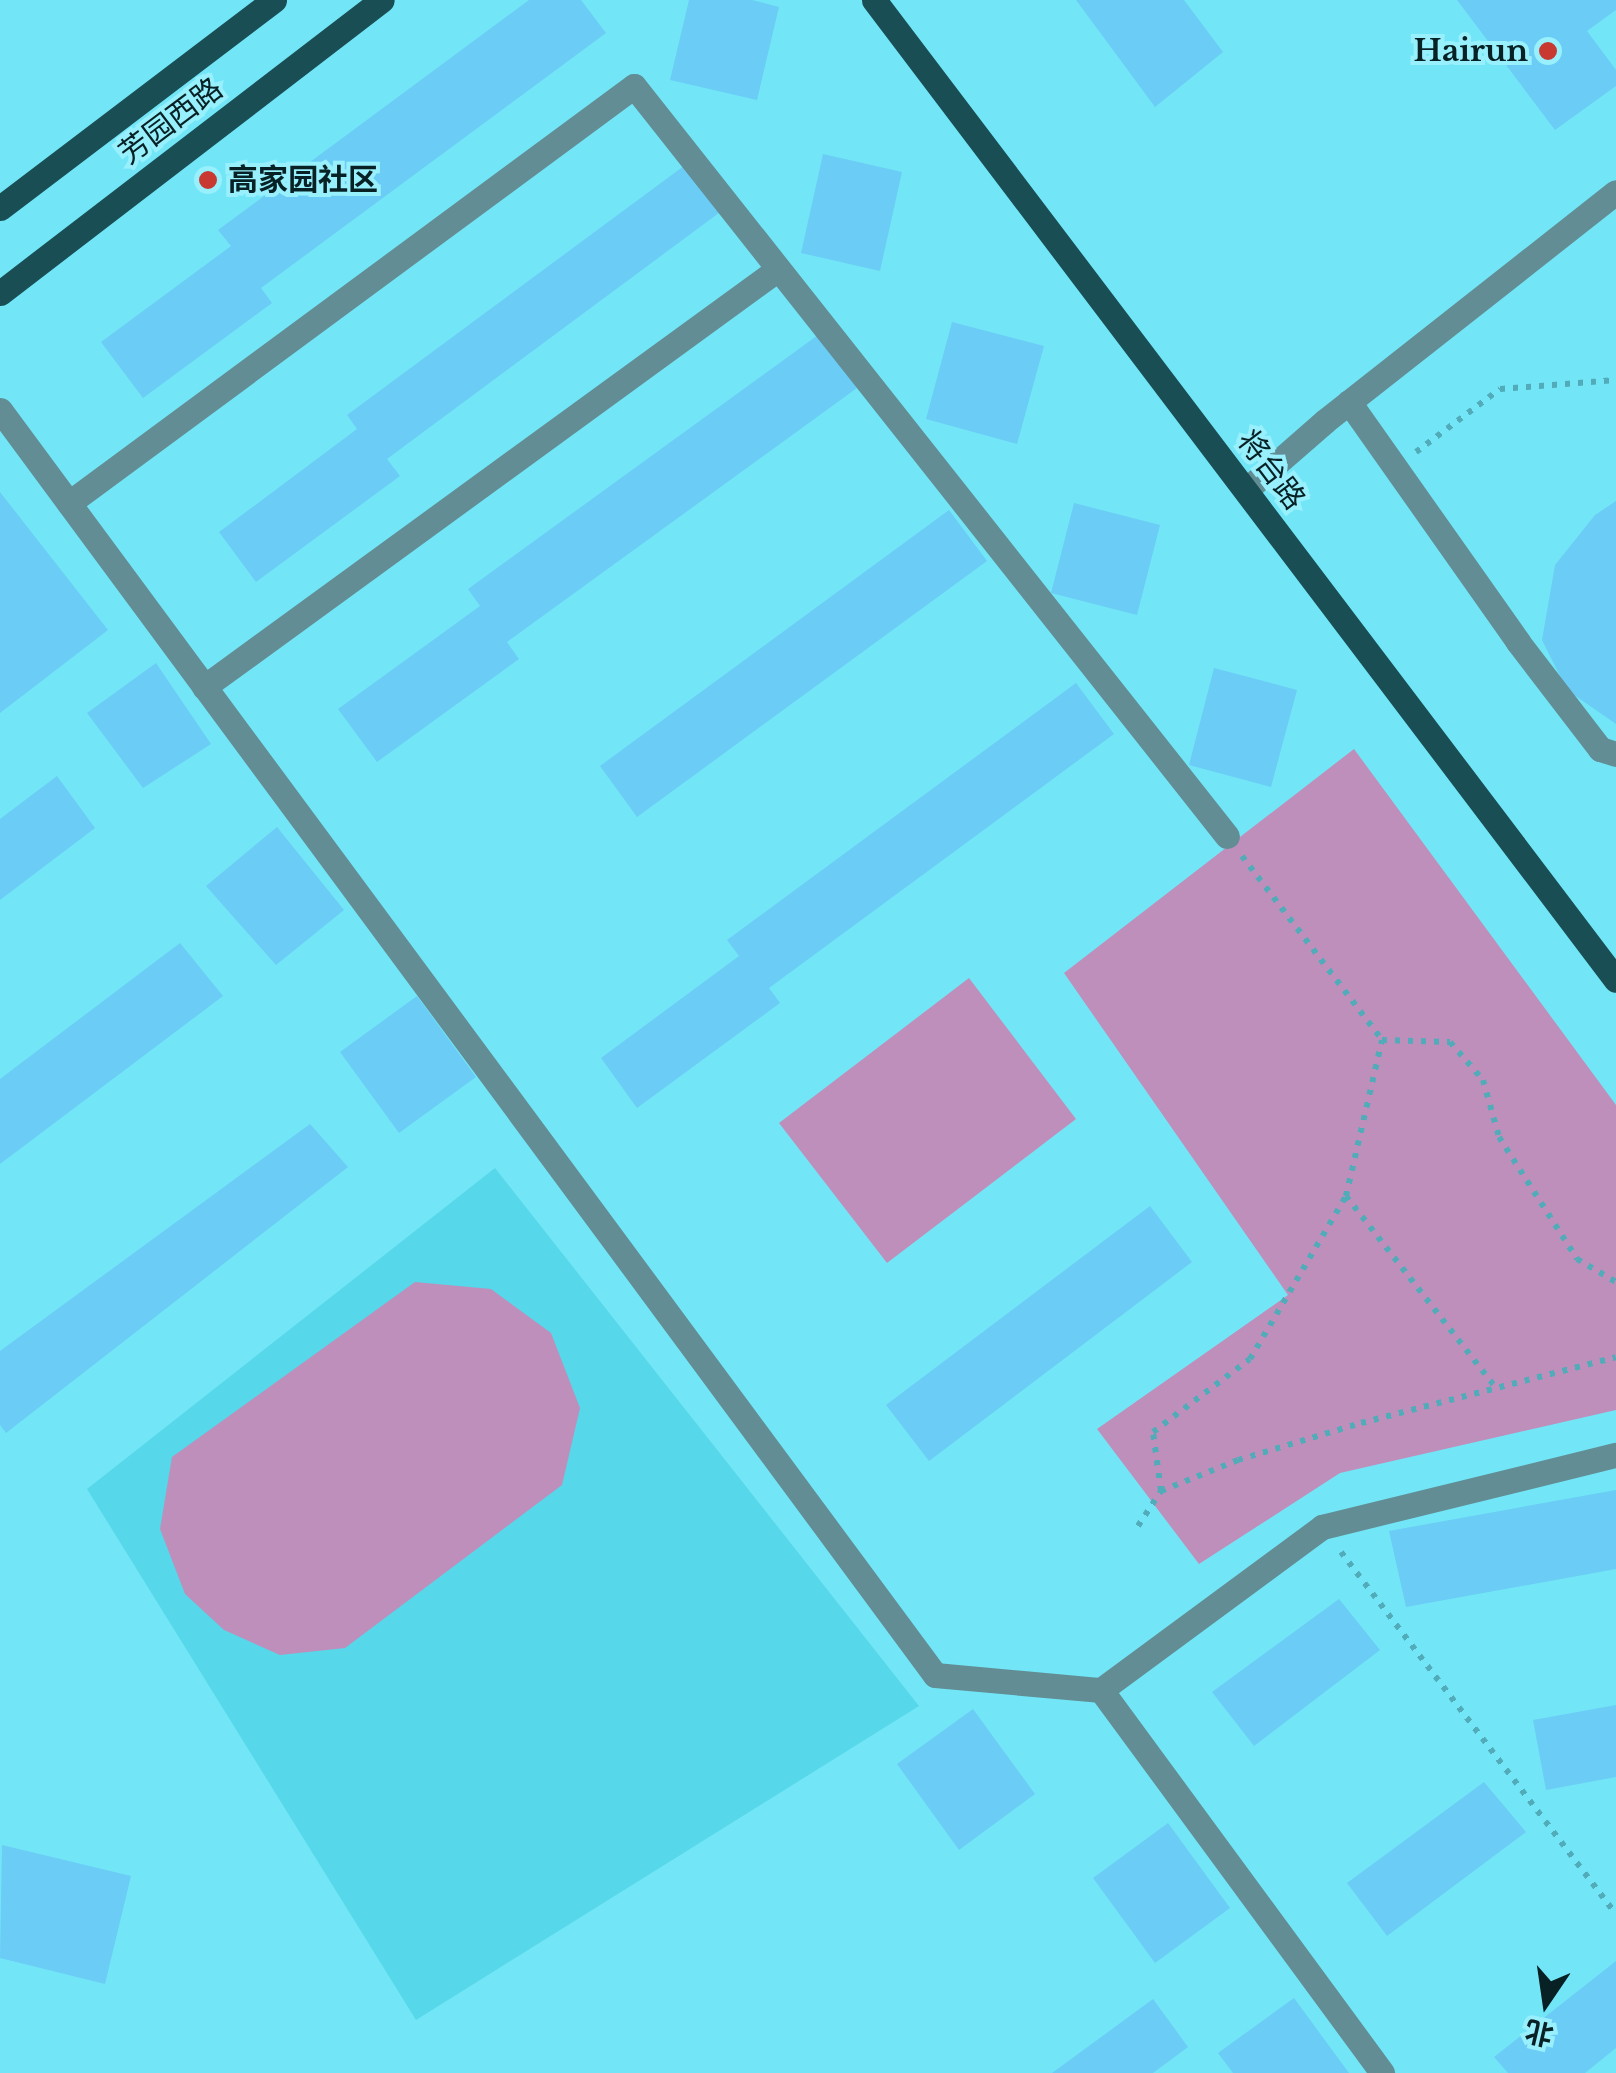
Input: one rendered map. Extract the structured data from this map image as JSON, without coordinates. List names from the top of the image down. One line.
{"streets":{"main road":["芳园西路","将台路"]},"places":["Hairun","高家园社区"],"north":"bottom"}
